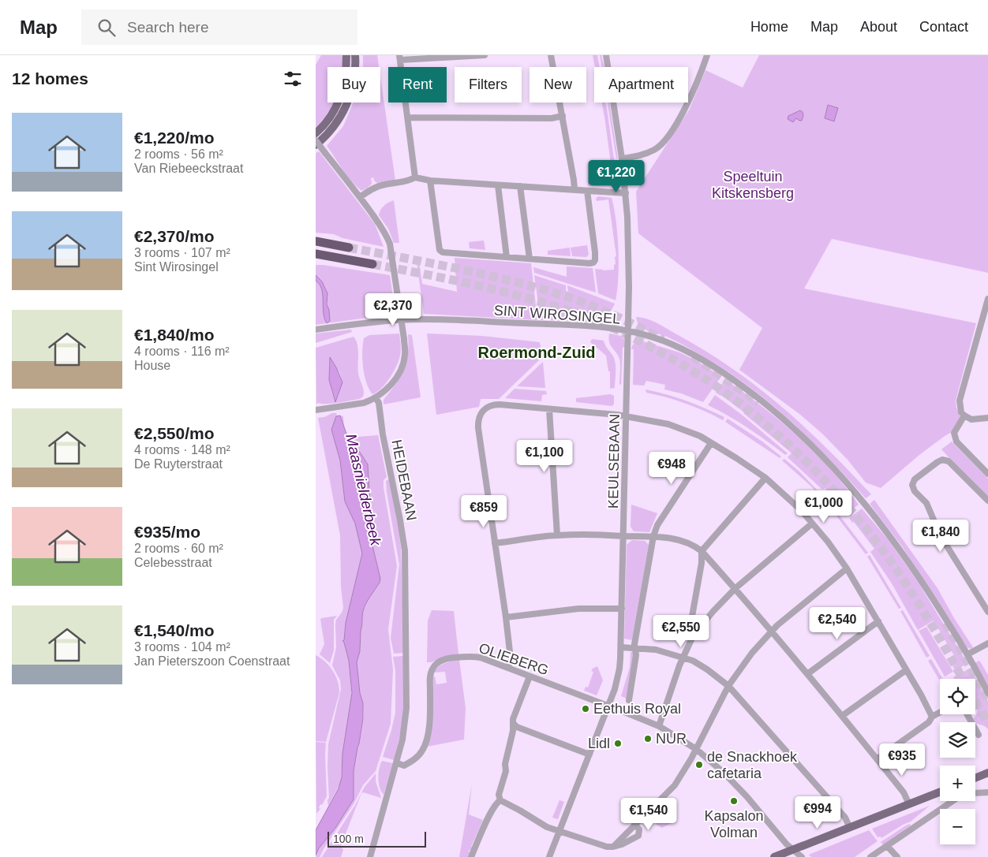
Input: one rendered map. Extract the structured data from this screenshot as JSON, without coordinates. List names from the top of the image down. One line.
{"streets":{"street":["SINT WIROSINGEL","KEULSEBAAN","HEIDEBAAN","OLIEBERG"]},"crossings":[["SINT WIROSINGEL","KEULSEBAAN"],["KEULSEBAAN","OLIEBERG"],["HEIDEBAAN","OLIEBERG"]],"districts":["Roermond-Zuid"],"water":["Maasnielderbeek"],"parks":["Speeltuin Kitskensberg"],"places":["Eethuis Royal","NUR","Lidl","de Snackhoek cafetaria","Kapsalon Volman"],"scale_bar":"100 m","page":{"header":"Map","search":"Search here","nav":["Home","Map","About","Contact"],"heading":"12 homes","chip":["Buy","Rent","Filters","New","Apartment"],"list":[{"name":"€1,220/mo","note":"2 rooms · 56 m² · Van Riebeeckstraat"},{"name":"€2,370/mo","note":"3 rooms · 107 m² · Sint Wirosingel"},{"name":"€1,840/mo","note":"4 rooms · 116 m² · House"},{"name":"€2,550/mo","note":"4 rooms · 148 m² · De Ruyterstraat"},{"name":"€935/mo","note":"2 rooms · 60 m² · Celebesstraat"},{"name":"€1,540/mo","note":"3 rooms · 104 m² · Jan Pieterszoon Coenstraat"}],"price":["€1,220","€2,370","€1,100","€948","€1,000","€859","€1,840","€2,540","€2,550","€935","€994","€1,540"],"map_buttons":["+","−"],"scale":"100 m"}}
